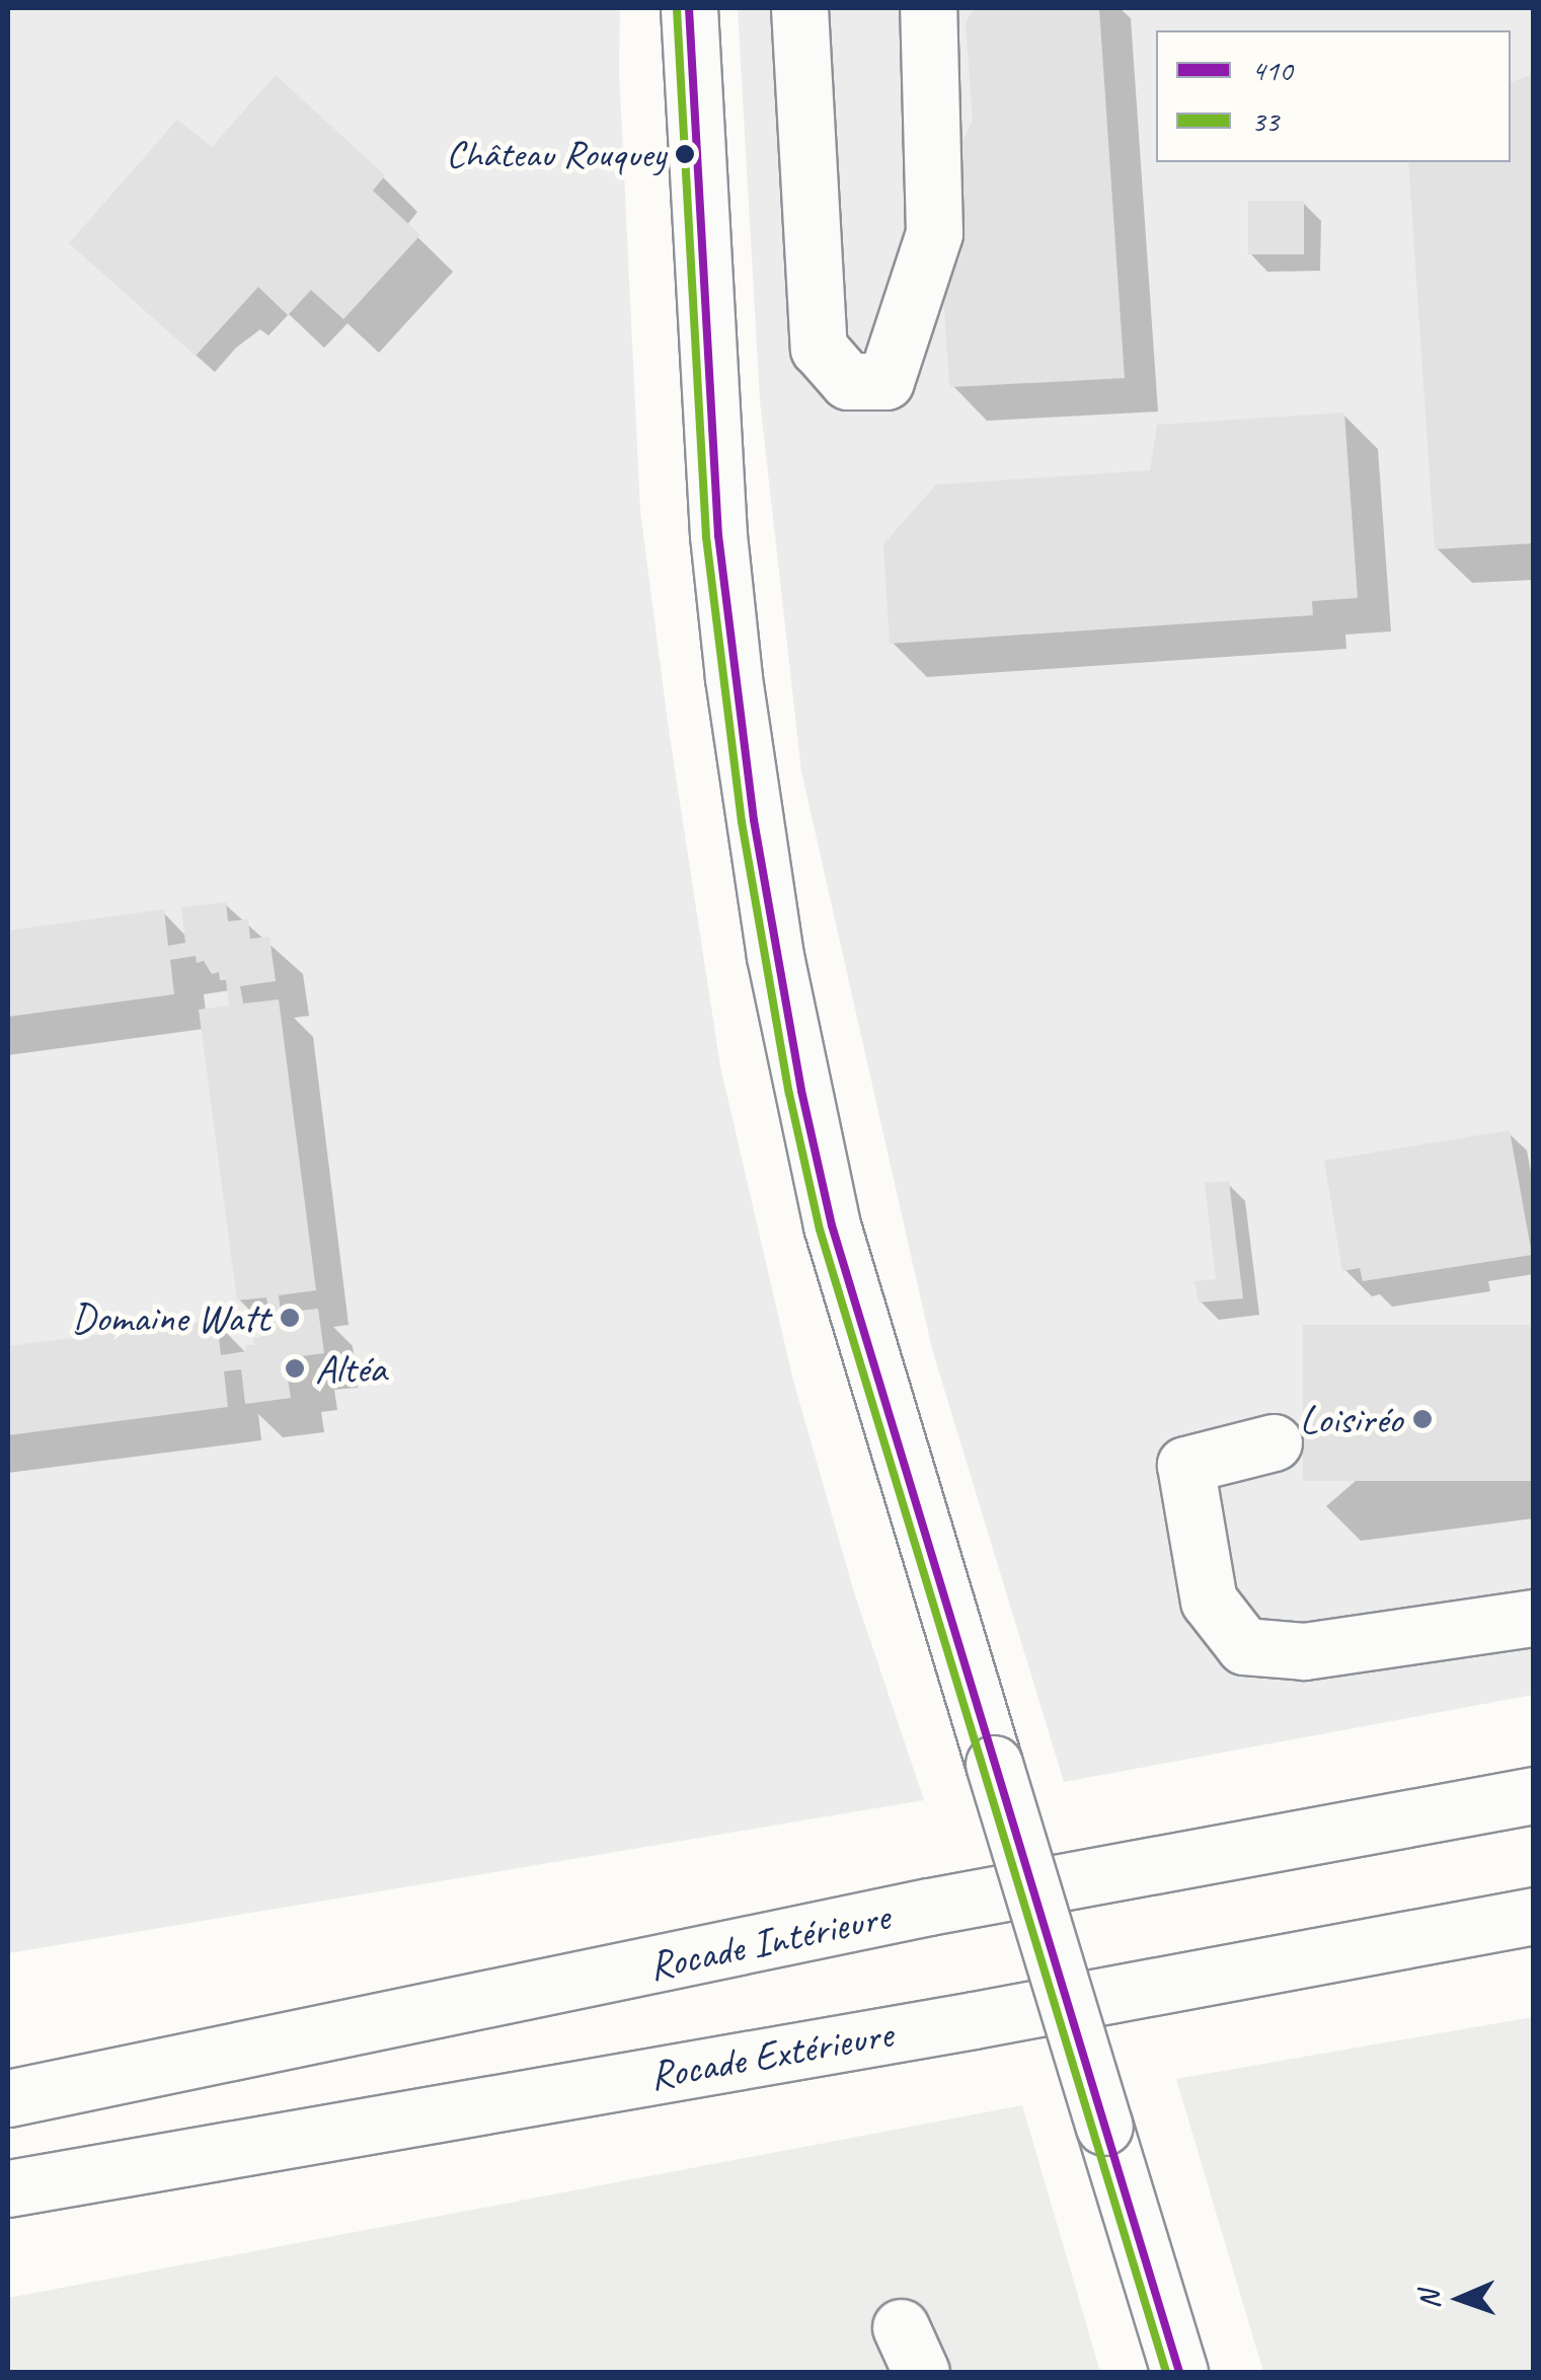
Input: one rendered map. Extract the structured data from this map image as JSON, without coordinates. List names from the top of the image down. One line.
{"streets":{"main road":["Rocade Intérieure","Rocade Extérieure"]},"places":["Château Rouquey","Domaine Watt","Altéa","Loisiréo"],"lines":["transit line 410","transit line 33"],"legend":["410","33"],"north":"left"}
